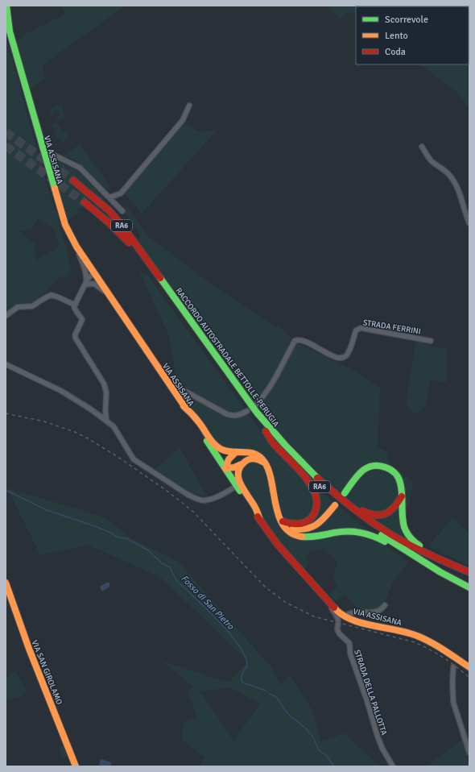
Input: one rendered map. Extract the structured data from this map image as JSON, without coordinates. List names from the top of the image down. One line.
{"streets":{"main road":["VIA ASSISANA","RA6","RACCORDO AUTOSTRADALE BETTOLLE-PERUGIA","VIA SAN GIROLAMO"],"street":["STRADA FERRINI","STRADA DELLA PALLOTTA"]},"crossings":[["VIA ASSISANA","STRADA DELLA PALLOTTA"],["RA6","RACCORDO AUTOSTRADALE BETTOLLE-PERUGIA"]],"water":["Fosso di San Pietro"],"legend":["Scorrevole","Lento","Coda"]}
